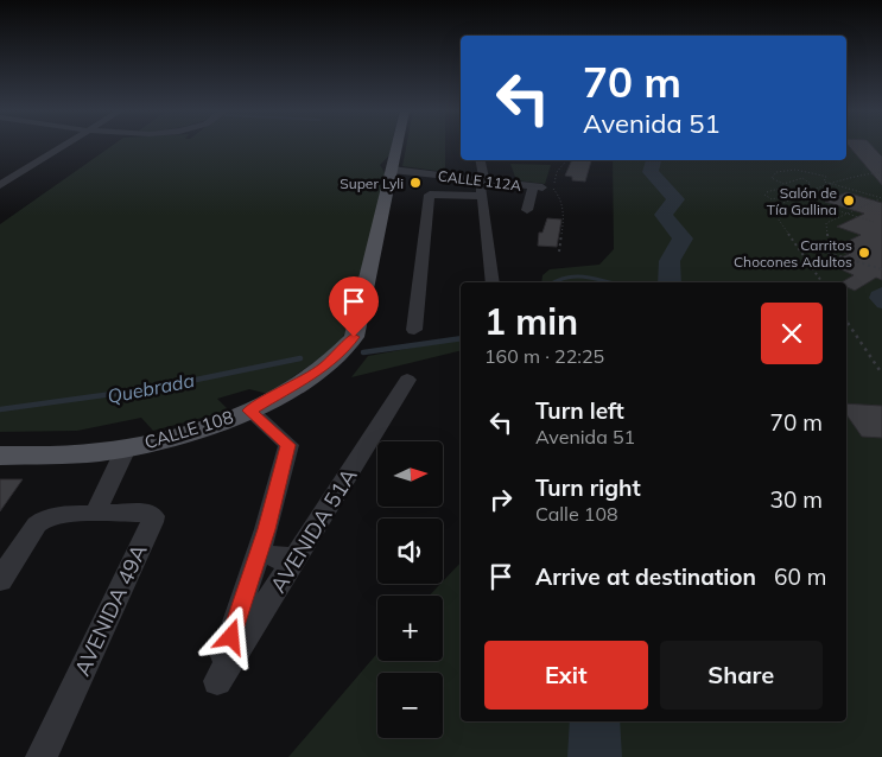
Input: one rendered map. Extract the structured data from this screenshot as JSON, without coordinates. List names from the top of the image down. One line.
{"streets":{"main road":["CALLE 108"],"street":["CALLE 112A","AVENIDA 51A","AVENIDA 49A"]},"crossings":[["CALLE 112A","CALLE 108"]],"water":["Quebrada"],"places":["Super Lyli","Salón de Tía Gallina","Carritos Chocones Adultos"],"north":"right","page":{"turn":["70 m","Avenida 51"],"heading":["1 min","160 m · 22:25"],"list":[{"name":"Turn left","note":"Avenida 51","value":"70 m"},{"name":"Turn right","note":"Calle 108","value":"30 m"},{"name":"Arrive at destination","value":"60 m"}],"map_buttons":["+","−"],"buttons":["Exit","Share"]}}
